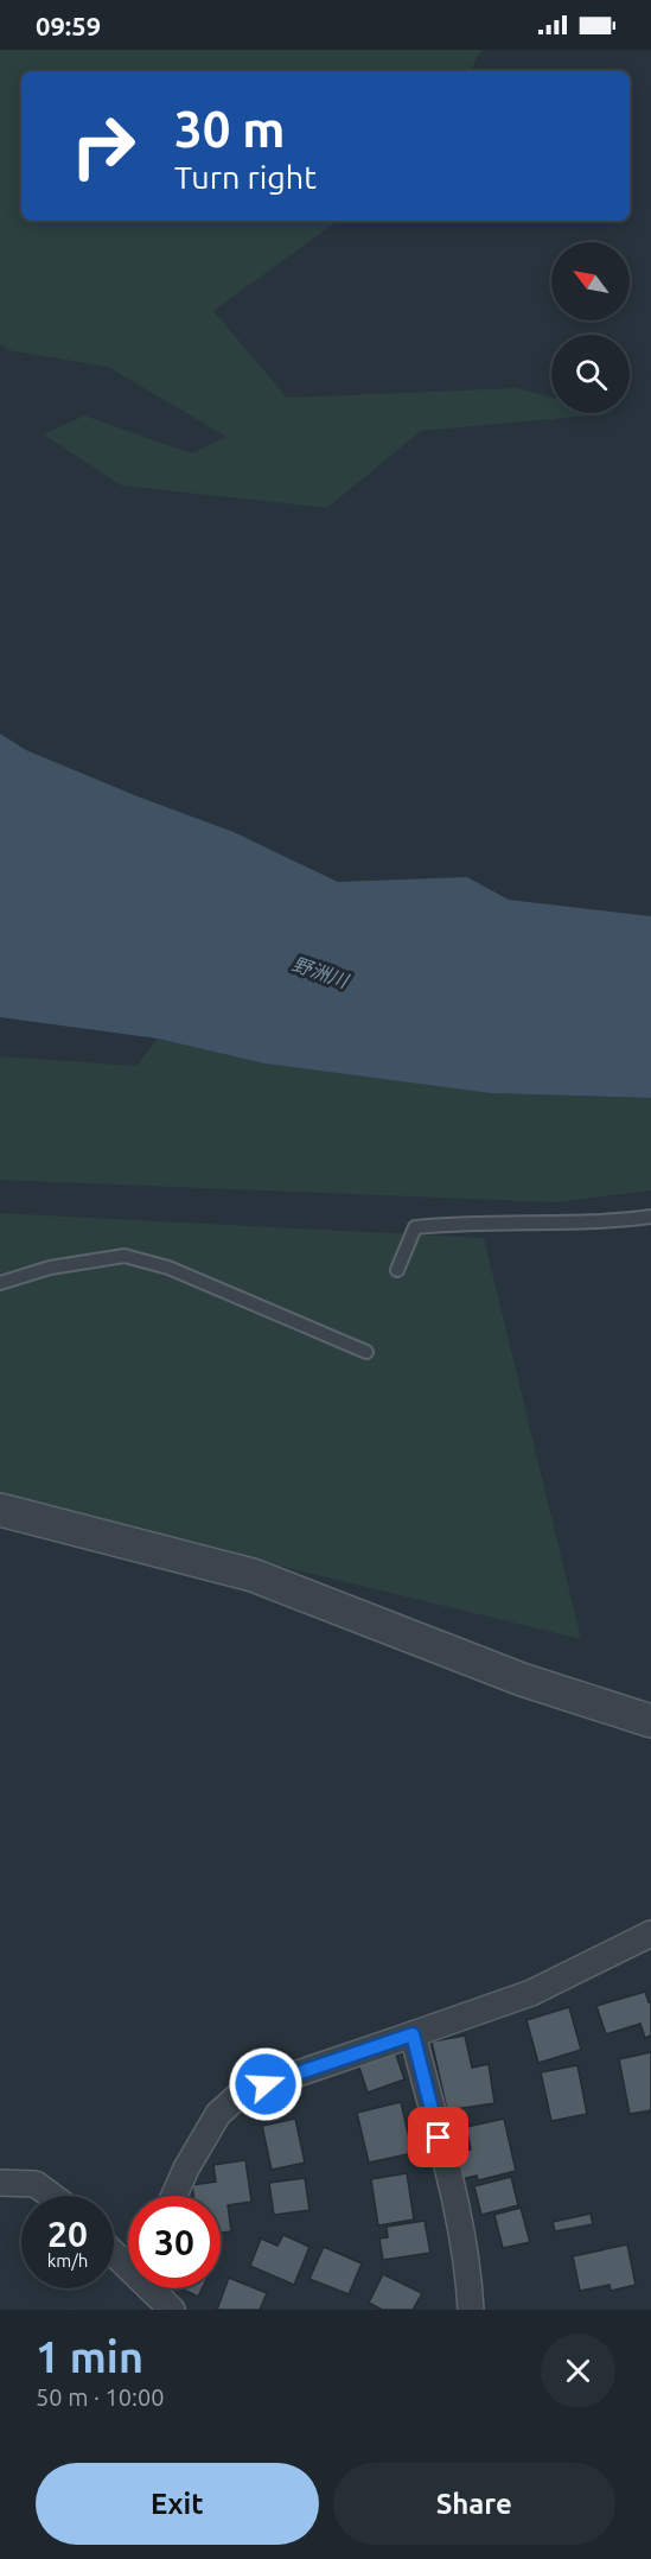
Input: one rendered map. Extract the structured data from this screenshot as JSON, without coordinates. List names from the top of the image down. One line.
{"water":["野洲川"],"north":"top left","page":{"status":"09:59","turn":["30 m","Turn right"],"speed":"20 km/h","limit":"30","heading":["1 min","50 m · 10:00"],"buttons":["Exit","Share"]}}
